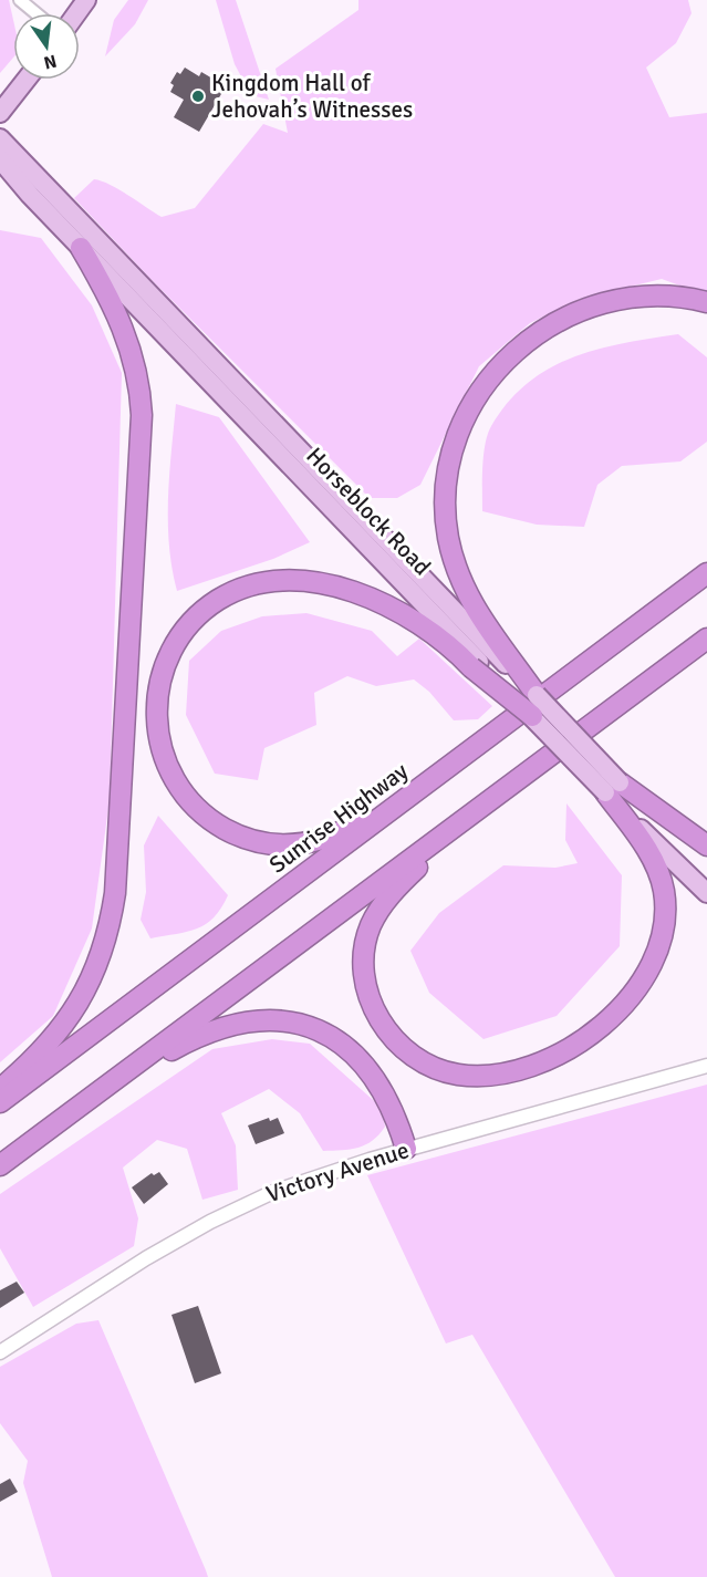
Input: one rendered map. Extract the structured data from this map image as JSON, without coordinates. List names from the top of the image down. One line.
{"streets":{"highway":["Sunrise Highway"],"main road":["Horseblock Road"],"street":["Victory Avenue"]},"places":["Kingdom Hall of Jehovah’s Witnesses"],"north":"bottom"}
